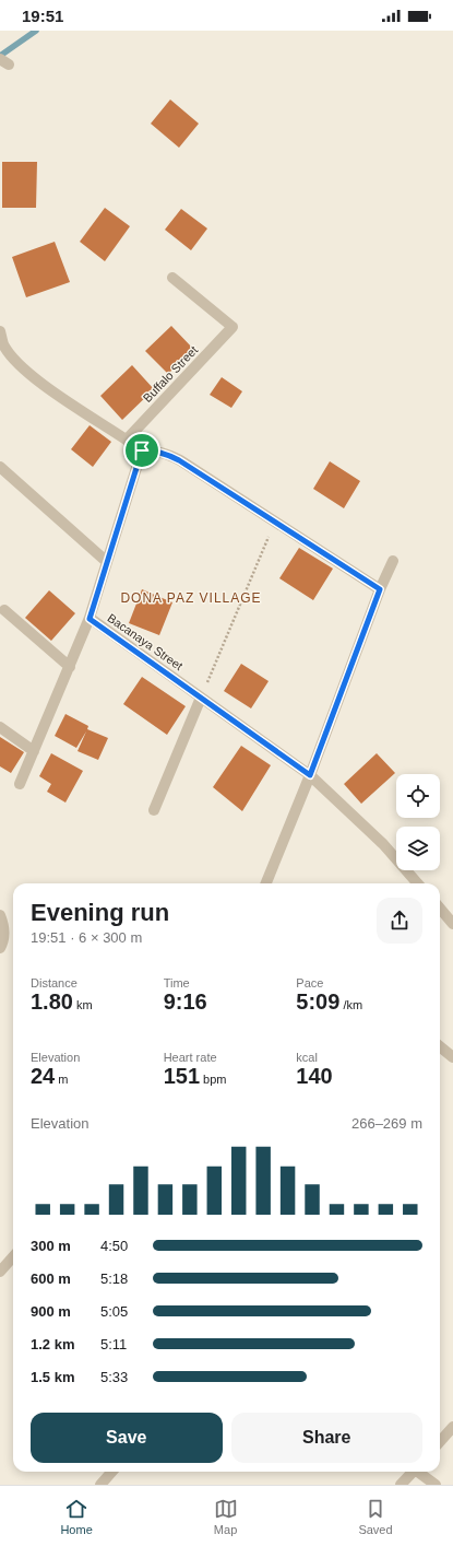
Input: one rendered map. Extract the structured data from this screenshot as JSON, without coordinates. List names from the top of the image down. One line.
{"streets":{"street":["Buffalo Street","Bacanaya Street"]},"districts":["DONA PAZ VILLAGE"],"page":{"status":"19:51","heading":["Evening run","19:51 · 6 × 300 m"],"stats":[["Distance","1.80 km"],["Time","9:16"],["Pace","5:09 /km"],["Elevation","24 m"],["Heart rate","151 bpm"],["kcal","140"]],"chart":["Elevation","266–269 m"],"list":[{"name":"300 m","note":"4:50"},{"name":"600 m","note":"5:18"},{"name":"900 m","note":"5:05"},{"name":"1.2 km","note":"5:11"},{"name":"1.5 km","note":"5:33"}],"buttons":["Save","Share"],"tabs":["Home","Map","Saved"]}}
